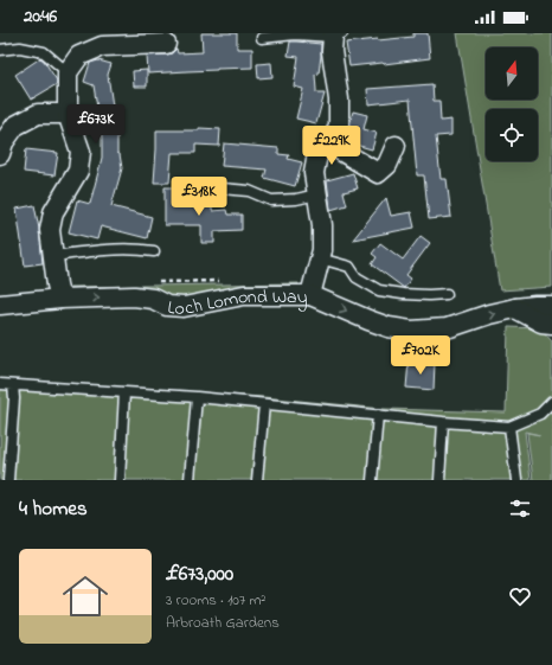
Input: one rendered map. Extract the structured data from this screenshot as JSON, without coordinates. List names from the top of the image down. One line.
{"streets":{"street":["Loch Lomond Way"]},"one_way":["Loch Lomond Way"],"north":"top","page":{"status":"20:46","price":["£673K","£229K","£318K","£702K"],"heading":"4 homes","list":[{"name":"£673,000","note":"3 rooms · 107 m² · Arbroath Gardens"}]}}
